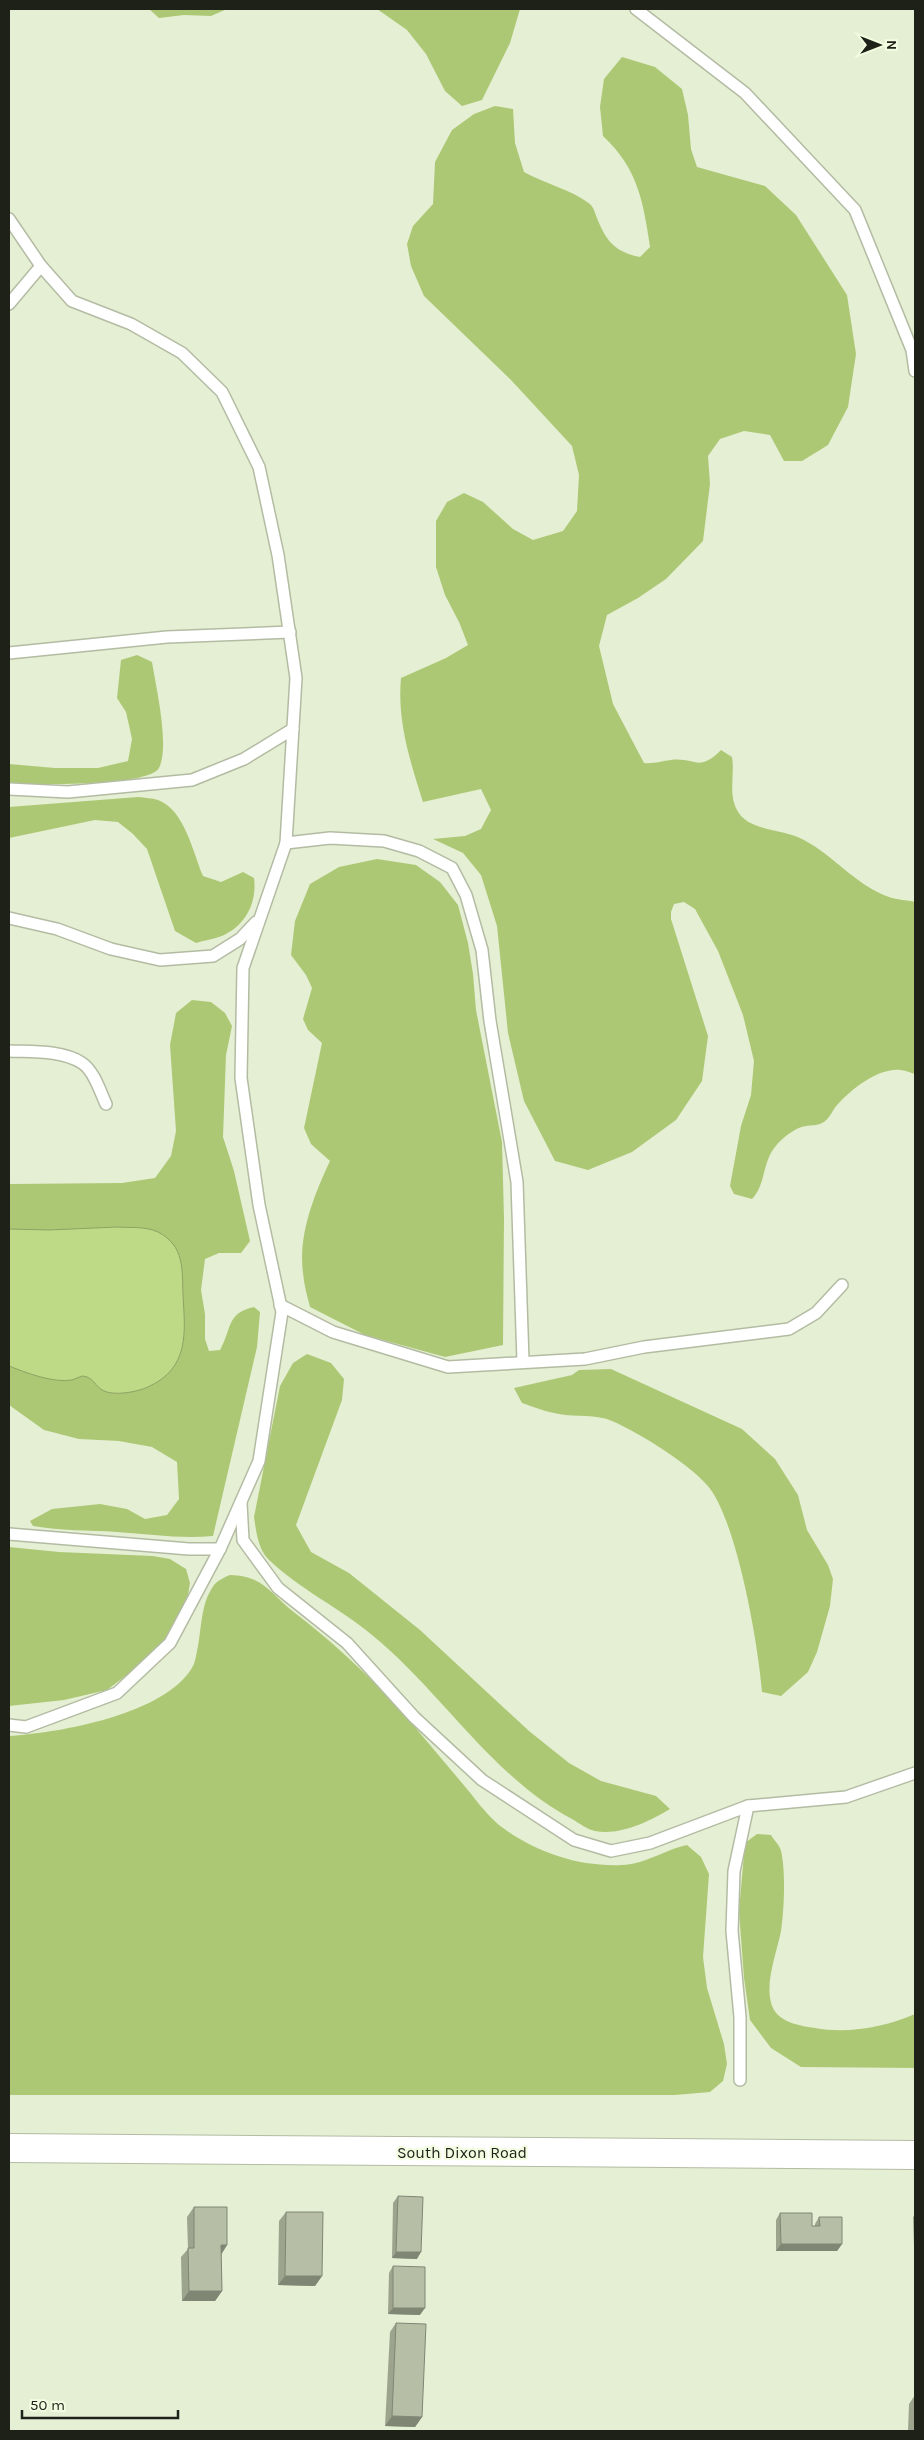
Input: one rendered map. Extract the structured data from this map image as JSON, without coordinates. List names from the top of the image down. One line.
{"streets":{"main road":["South Dixon Road"]},"scale_bar":"50 m","north":"right"}
